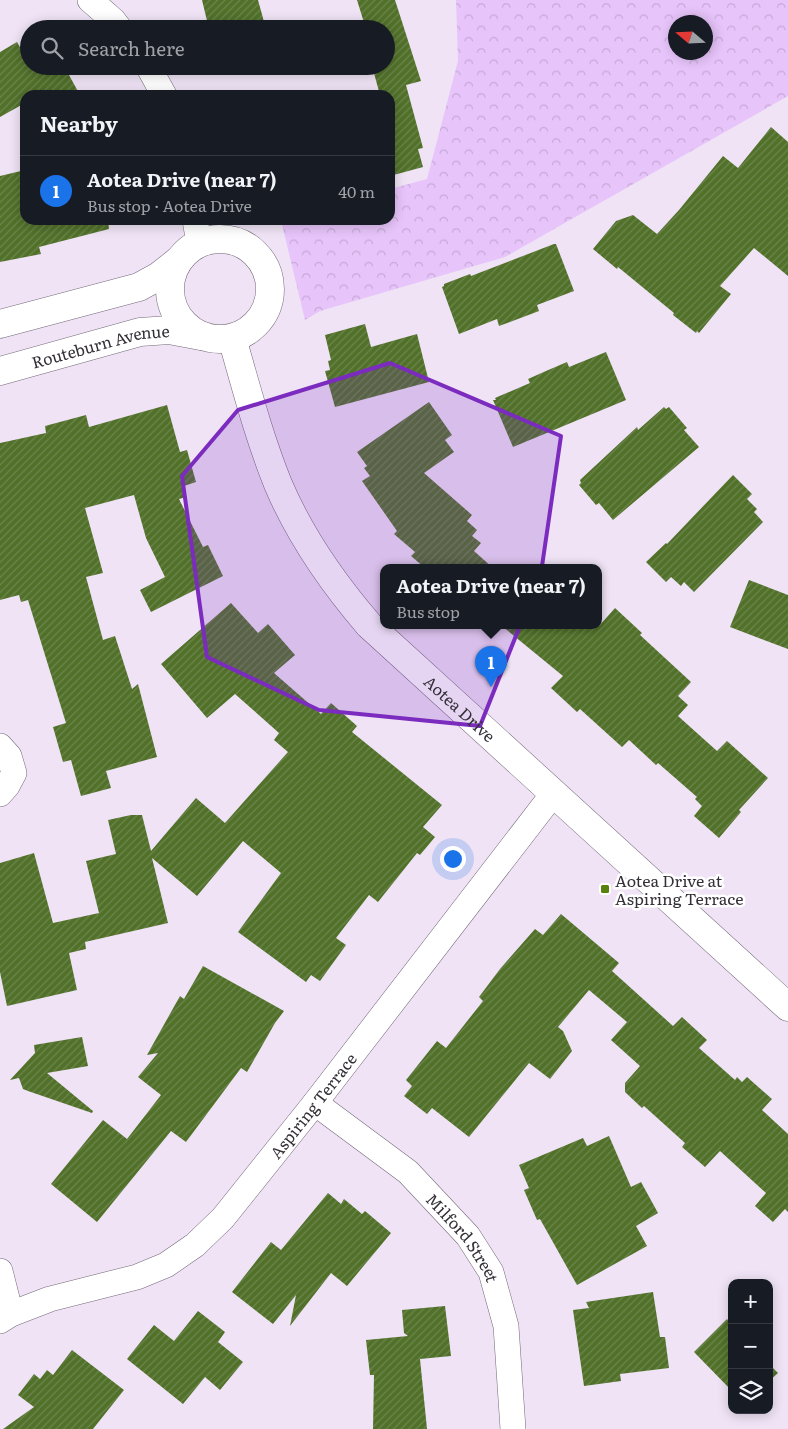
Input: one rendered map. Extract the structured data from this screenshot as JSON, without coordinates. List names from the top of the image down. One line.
{"streets":{"street":["Routeburn Avenue","Aotea Drive","Aspiring Terrace","Milford Street"]},"crossings":[["Routeburn Avenue","Aotea Drive"],["Aotea Drive","Aspiring Terrace"],["Aspiring Terrace","Milford Street"]],"places":{"transit":["Aotea Drive at Aspiring Terrace"]},"north":"left","page":{"search":"Search here","heading":"Nearby","list":[{"mark":"1","name":"Aotea Drive (near 7)","note":"Bus stop · Aotea Drive","value":"40 m"}],"popup":["Aotea Drive (near 7)","Bus stop"],"pins":"1","map_buttons":["+","−"]}}
